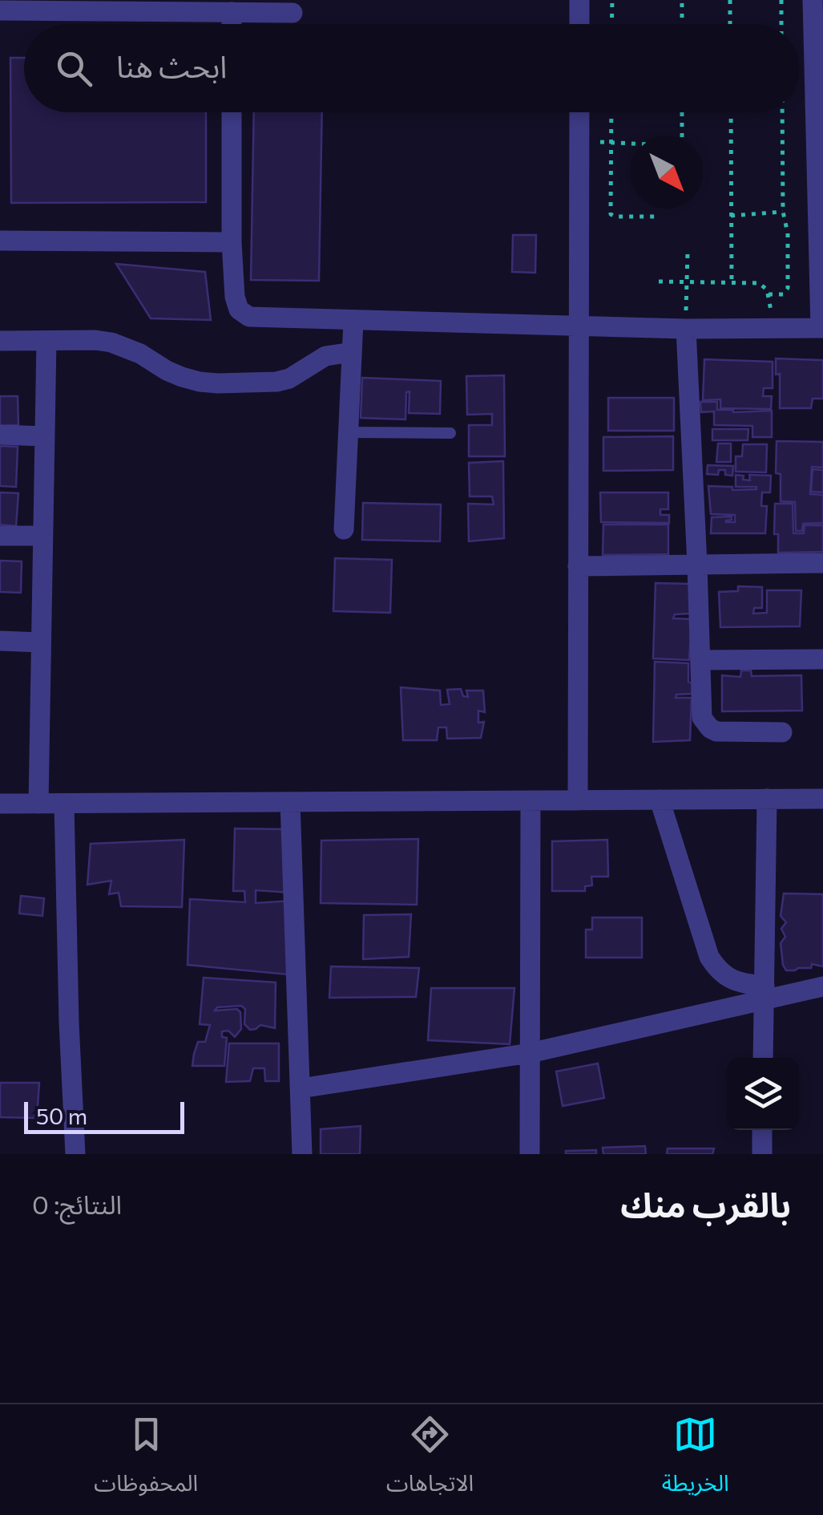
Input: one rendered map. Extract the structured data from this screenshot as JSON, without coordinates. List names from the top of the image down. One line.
{"scale_bar":"50 m","north":"bottom right","page":{"search":"ابحث هنا","scale":"50 m","heading":["بالقرب منك","النتائج: 0"],"nav":["الخريطة","الاتجاهات","المحفوظات"]}}
